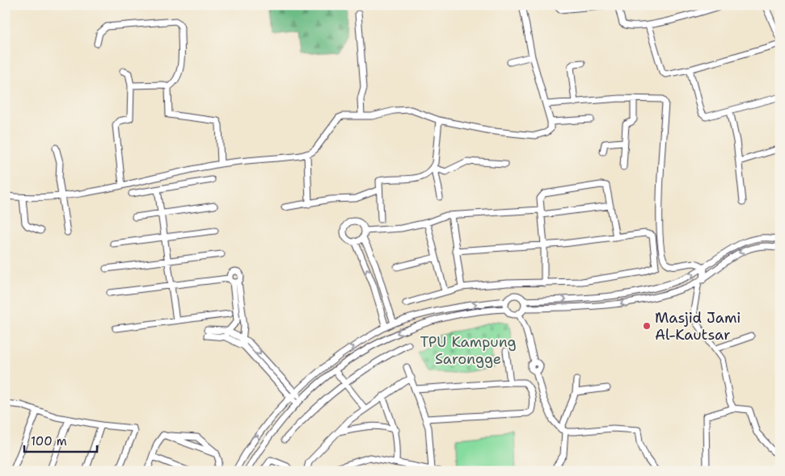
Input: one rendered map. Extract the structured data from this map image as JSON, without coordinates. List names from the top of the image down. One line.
{"parks":["TPU Kampung Sarongge"],"places":["Masjid Jami Al-Kautsar"],"scale_bar":"100 m"}
